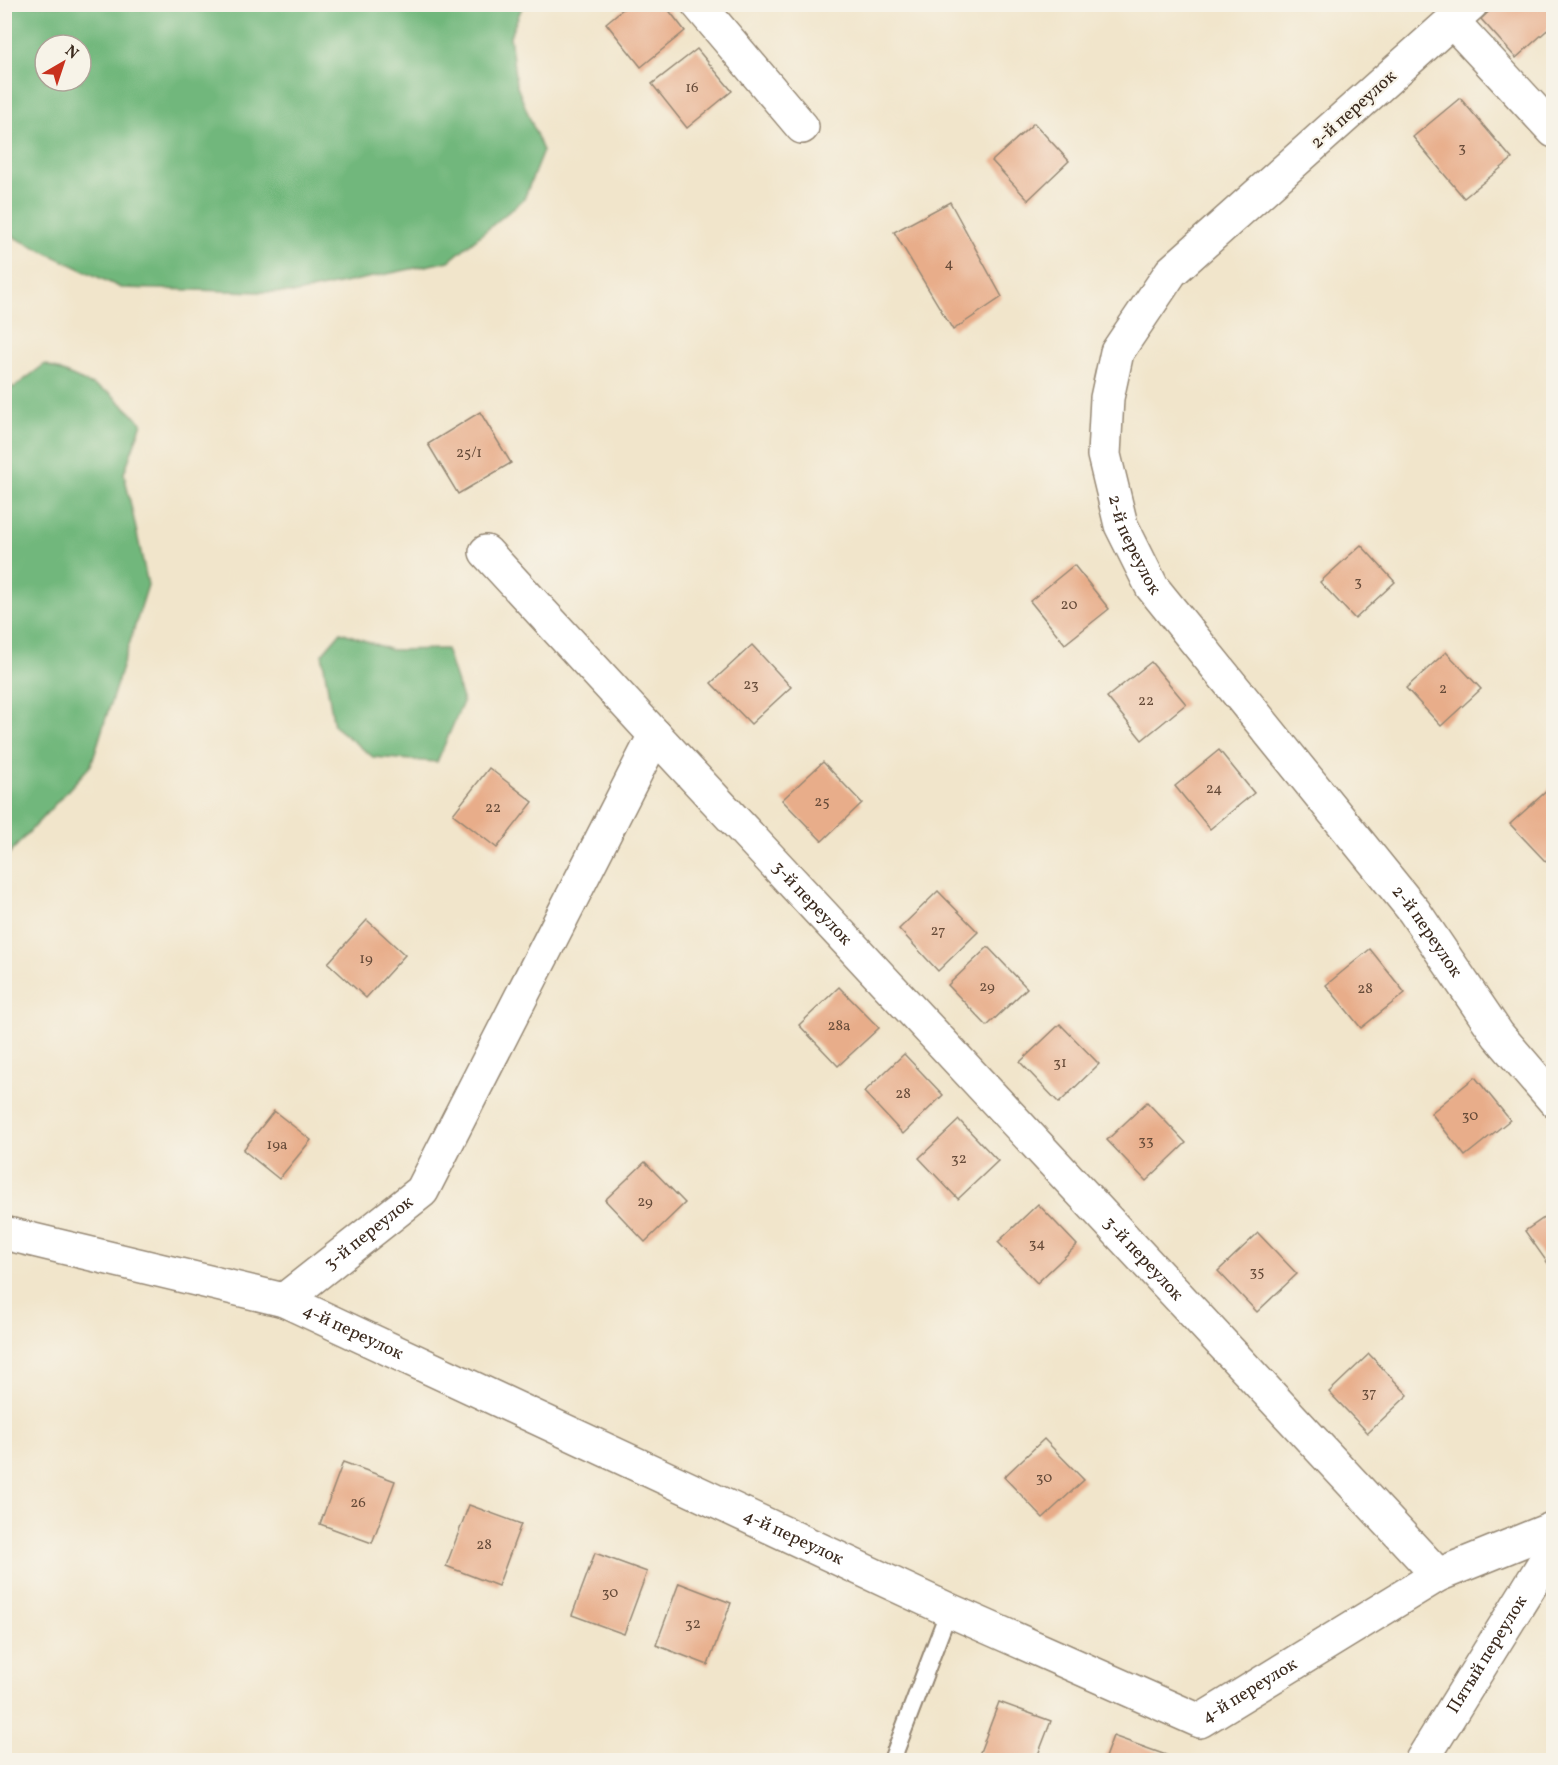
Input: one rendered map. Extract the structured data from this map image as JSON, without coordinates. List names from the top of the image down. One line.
{"streets":{"street":["2-й переулок","3-й переулок","4-й переулок","Пятый переулок"]},"crossings":[["3-й переулок","4-й переулок"]],"house_numbers":["16","3","4","25/1","3","20","23","2","22","24","25","22","27","19","29","28","28а","31","28","30","33","19а","32","29","34","35","37","30","26","28","30","32"],"north":"top right"}
